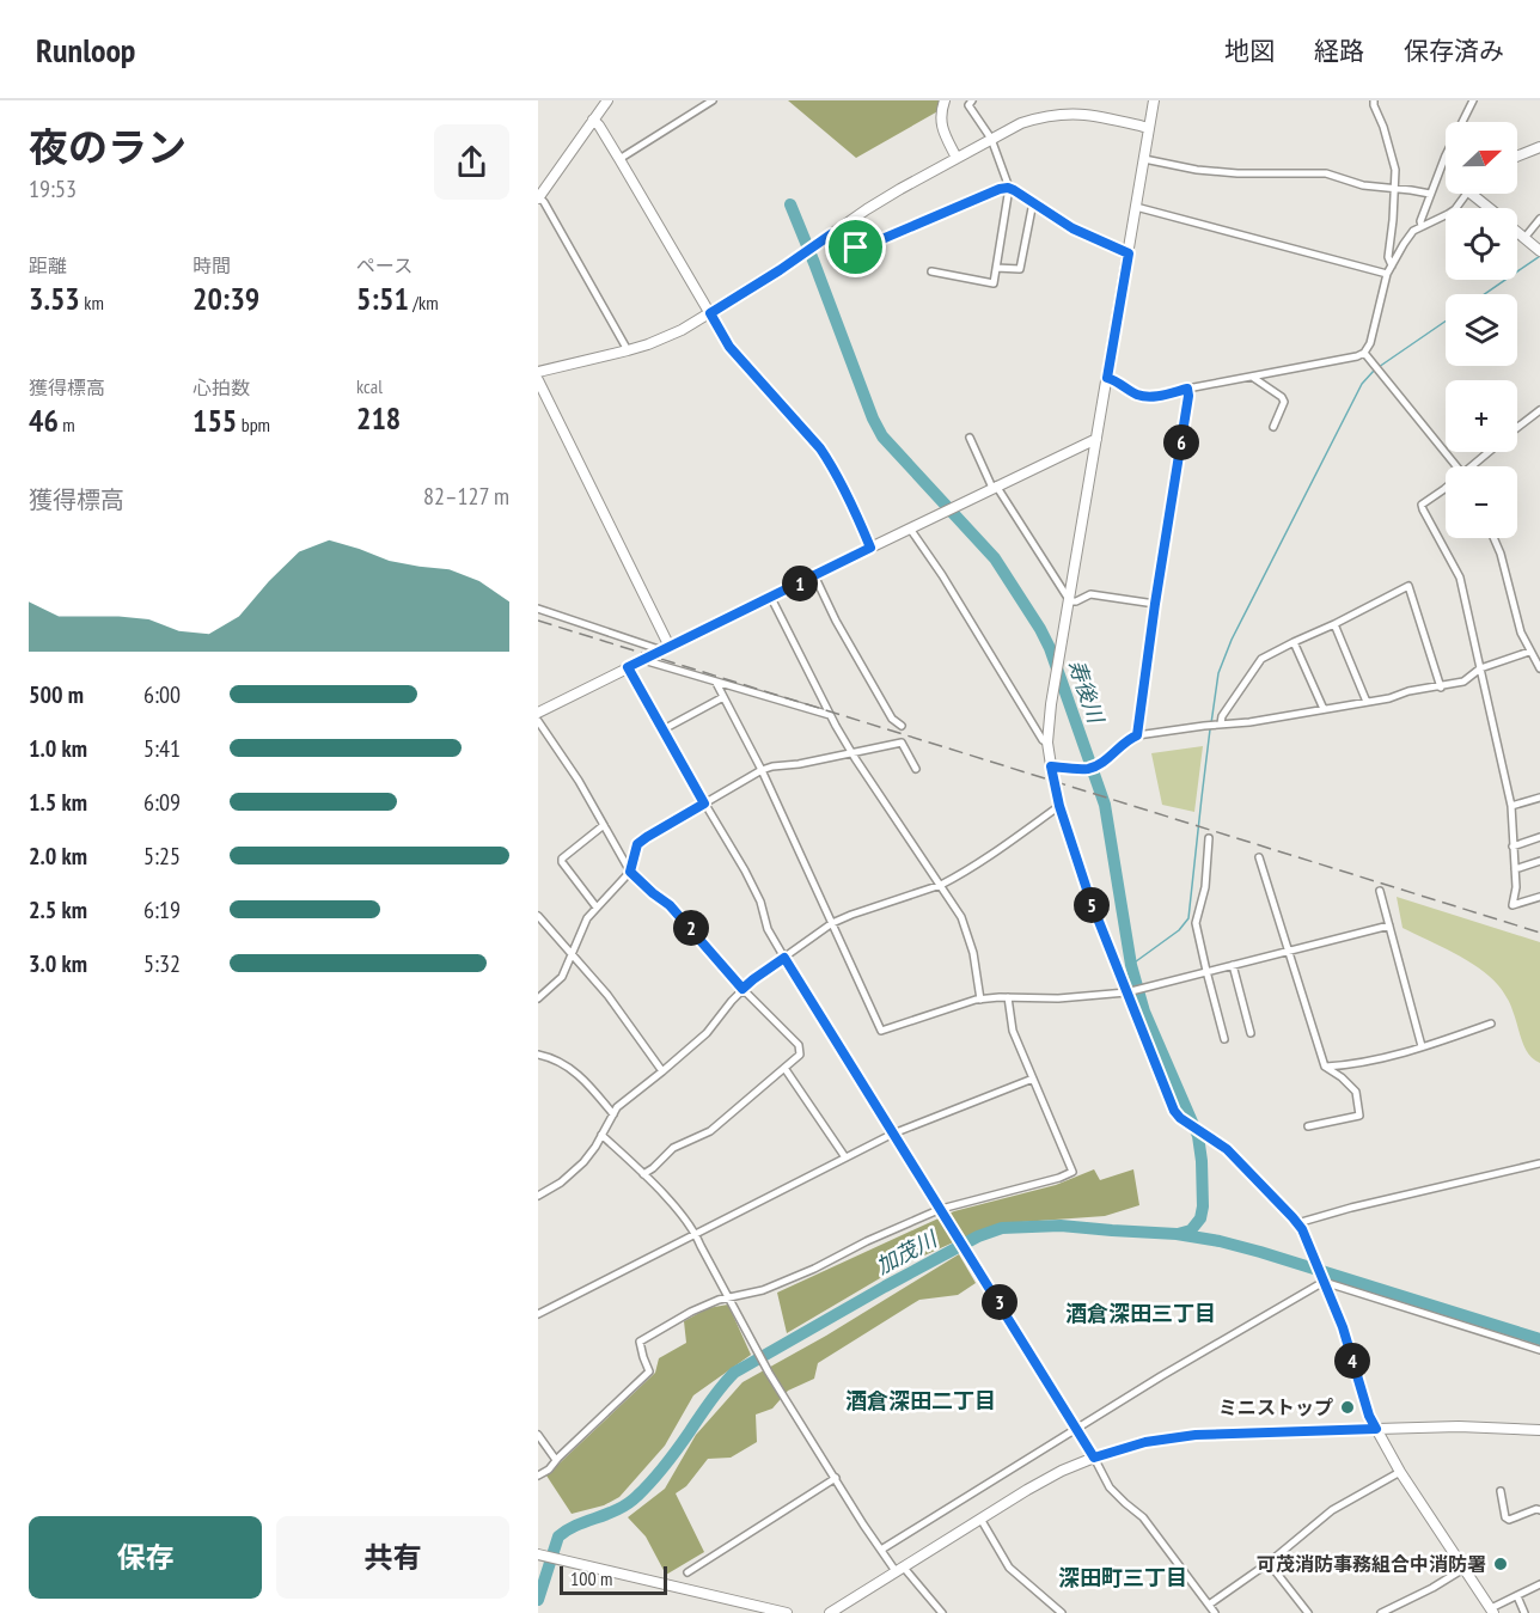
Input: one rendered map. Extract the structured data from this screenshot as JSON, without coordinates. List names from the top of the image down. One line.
{"districts":["酒倉深田三丁目","酒倉深田二丁目","深田町三丁目"],"water":["寿後川","加茂川"],"places":["ミニストップ","可茂消防事務組合中消防署"],"scale_bar":"100 m","north":"right","page":{"header":"Runloop","nav":["地図","経路","保存済み"],"heading":["夜のラン","19:53"],"map_buttons":["+","−"],"stats":[["距離","3.53 km"],["時間","20:39"],["ペース","5:51 /km"],["獲得標高","46 m"],["心拍数","155 bpm"],["kcal","218"]],"pins":["6","1","5","2","3","4"],"chart":["獲得標高","82–127 m"],"list":[{"name":"500 m","note":"6:00"},{"name":"1.0 km","note":"5:41"},{"name":"1.5 km","note":"6:09"},{"name":"2.0 km","note":"5:25"},{"name":"2.5 km","note":"6:19"},{"name":"3.0 km","note":"5:32"}],"buttons":["保存","共有"],"scale":"100 m"}}
